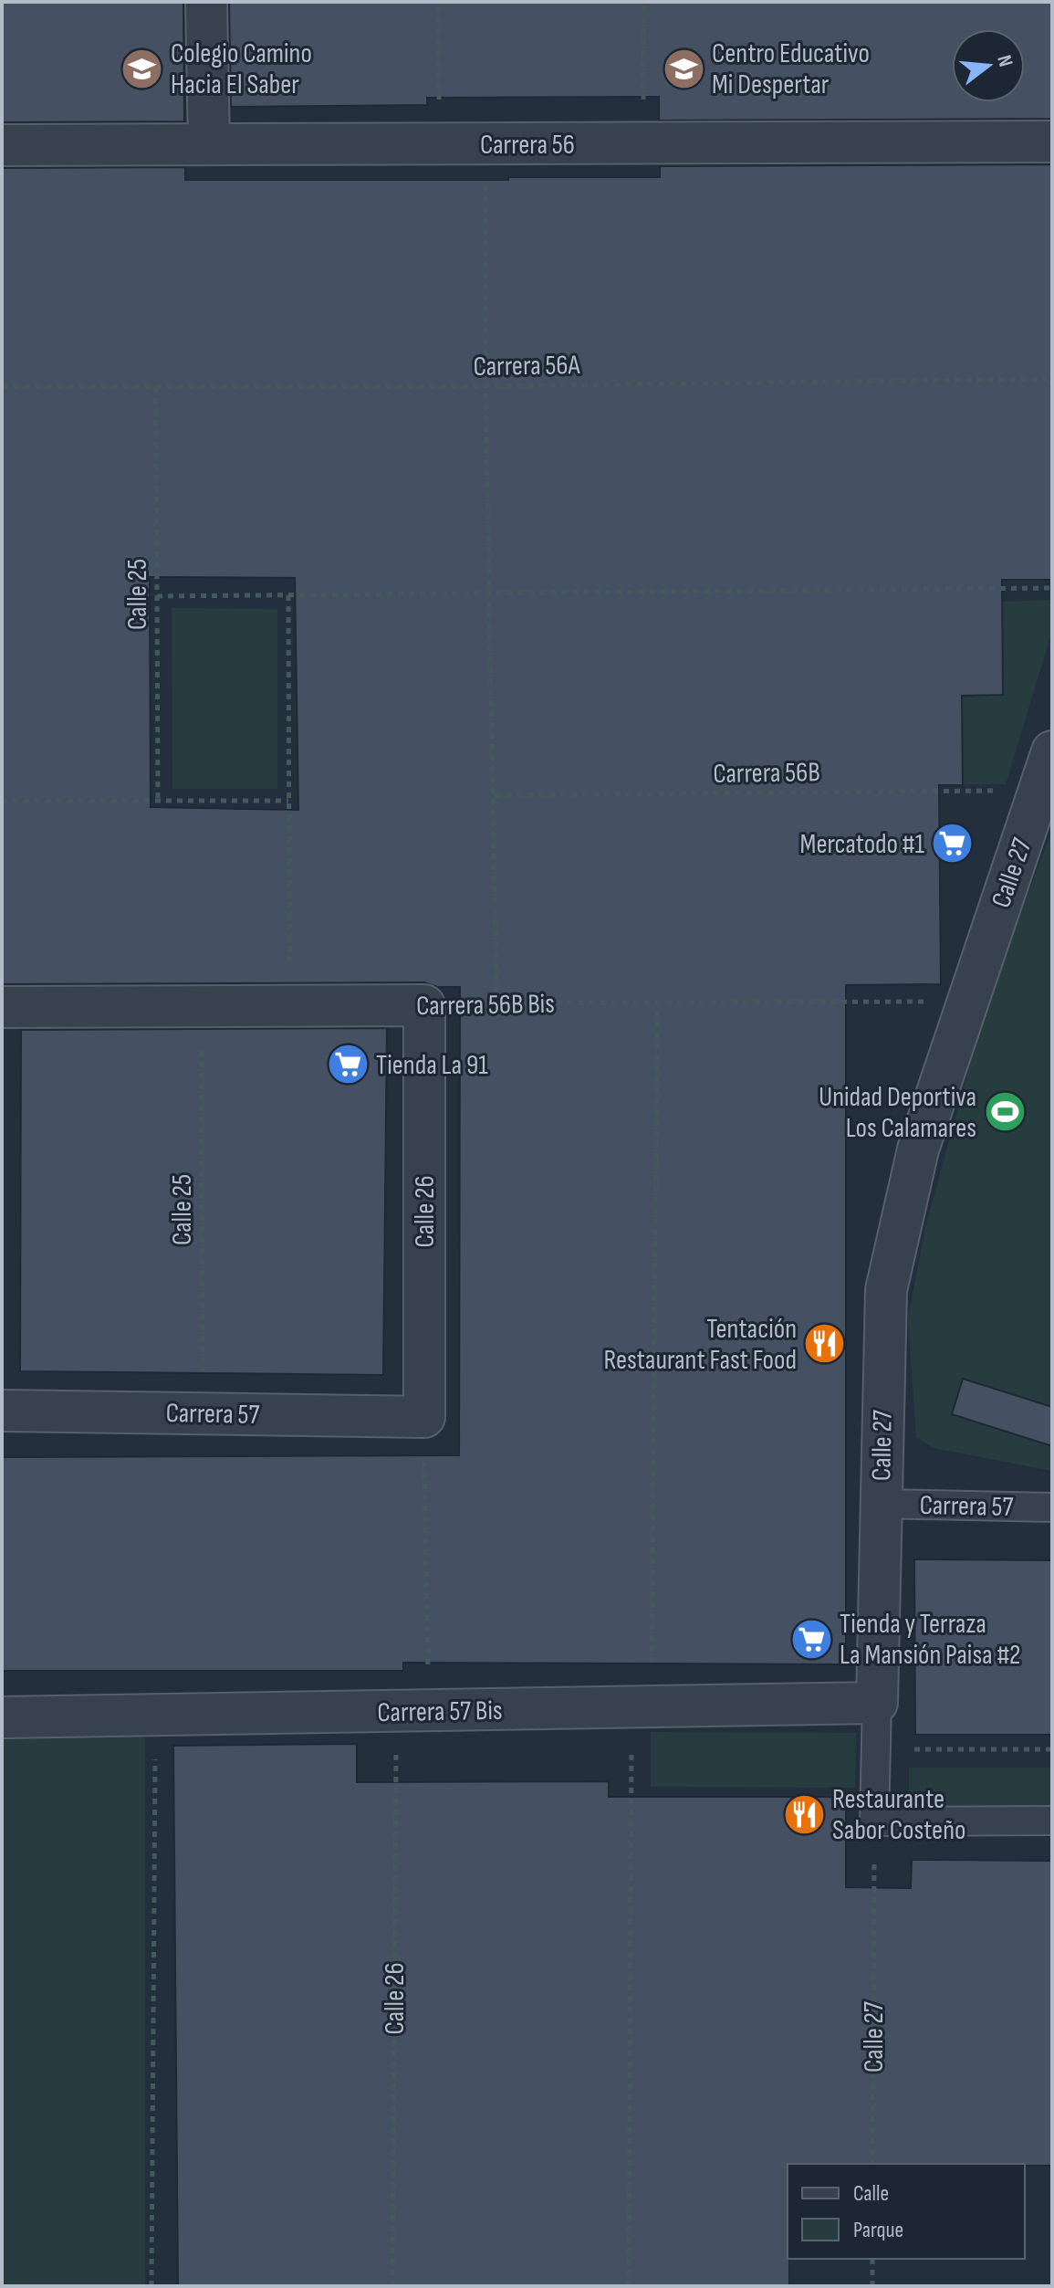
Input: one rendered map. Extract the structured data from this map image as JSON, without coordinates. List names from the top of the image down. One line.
{"streets":{"street":["Carrera 56","Calle 27","Carrera 56B Bis","Calle 26","Carrera 57","Carrera 57 Bis"],"path":["Carrera 56A","Calle 25","Carrera 56B"]},"crossings":[["Carrera 56A","Calle 25"],["Calle 25","Carrera 56B Bis"],["Calle 25","Carrera 57"],["Carrera 56B","Calle 27"],["Calle 27","Carrera 56B Bis"],["Calle 27","Carrera 57"],["Calle 27","Carrera 57 Bis"],["Carrera 56B Bis","Calle 26"],["Calle 26","Carrera 57"],["Calle 26","Carrera 57 Bis"]],"places":{"school or university":["Colegio Camino Hacia El Saber","Centro Educativo Mi Despertar"],"supermarket":["Mercatodo #1","Tienda La 91","Tienda y Terraza La Mansión Paisa #2"],"sports":["Unidad Deportiva Los Calamares"],"restaurant":["Tentación Restaurant Fast Food","Restaurante Sabor Costeño"]},"legend":["Calle","Parque"],"north":"right"}
